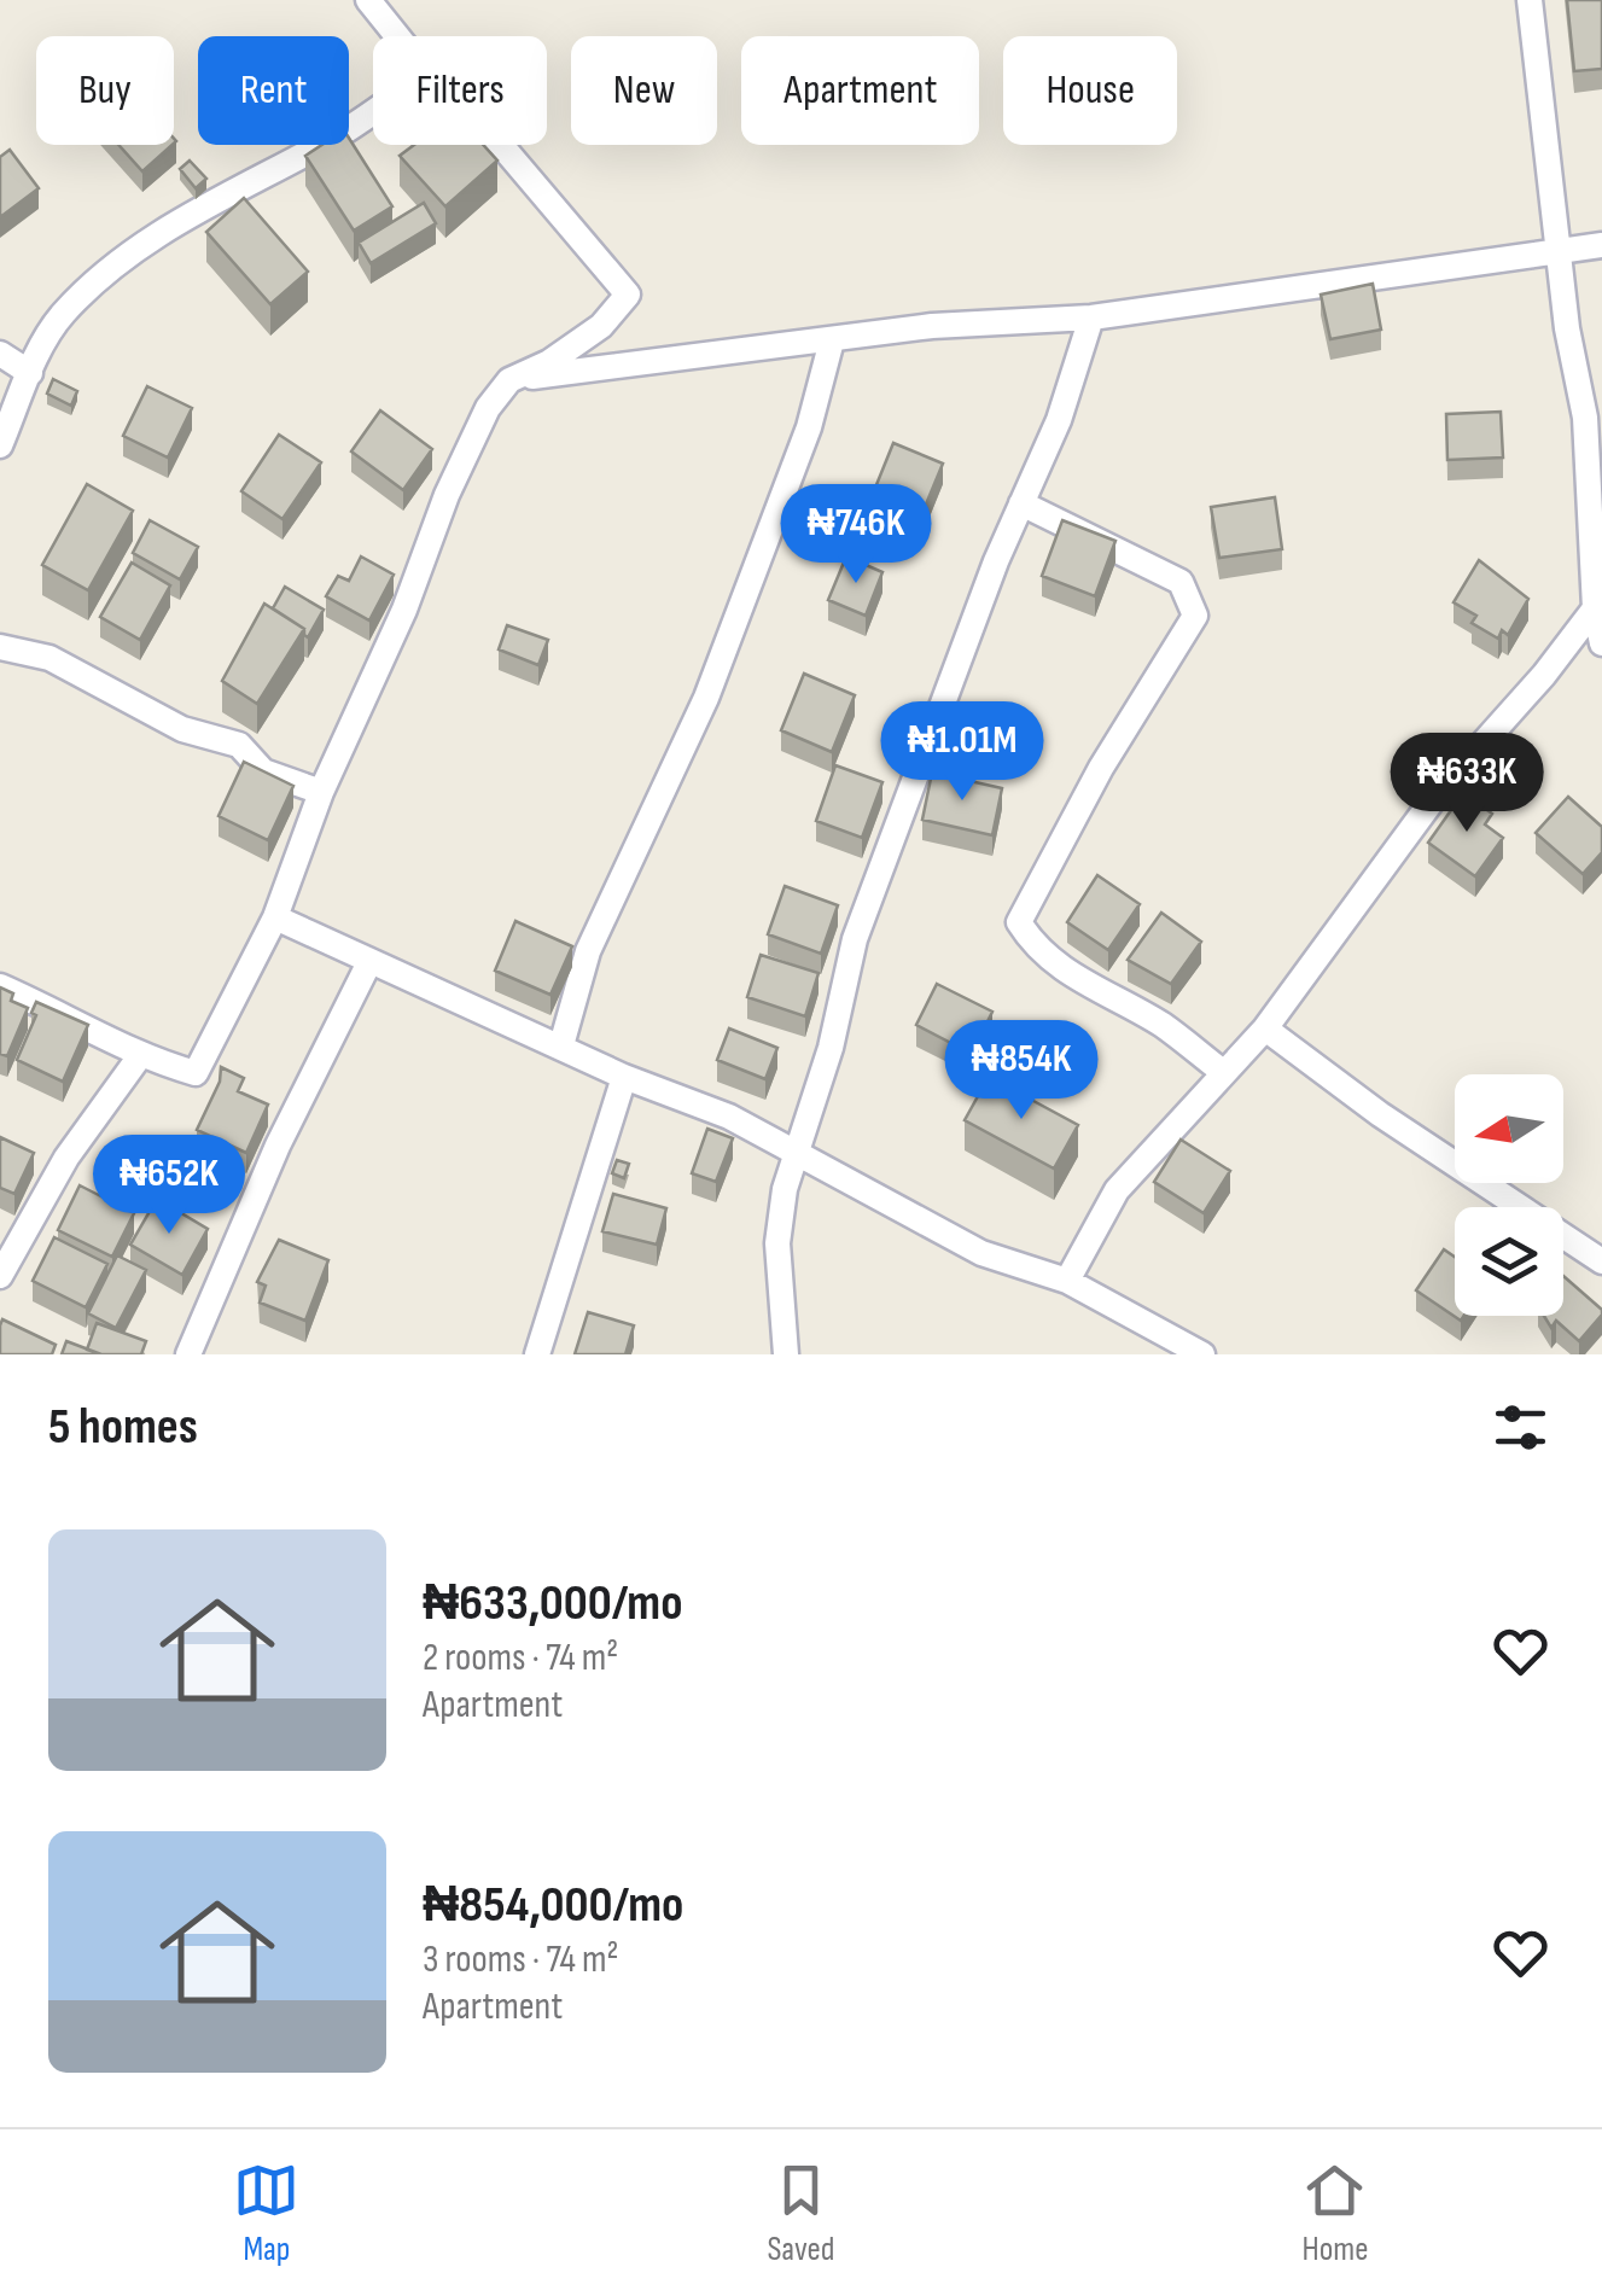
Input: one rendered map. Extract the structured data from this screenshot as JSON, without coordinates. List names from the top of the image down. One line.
{"north":"left","page":{"chip":["Buy","Rent","Filters","New","Apartment","House"],"price":["₦746K","₦1.01M","₦633K","₦854K","₦652K"],"heading":"5 homes","list":[{"name":"₦633,000/mo","note":"2 rooms · 74 m² · Apartment"},{"name":"₦854,000/mo","note":"3 rooms · 74 m² · Apartment"}],"tabs":["Map","Saved","Home"]}}
